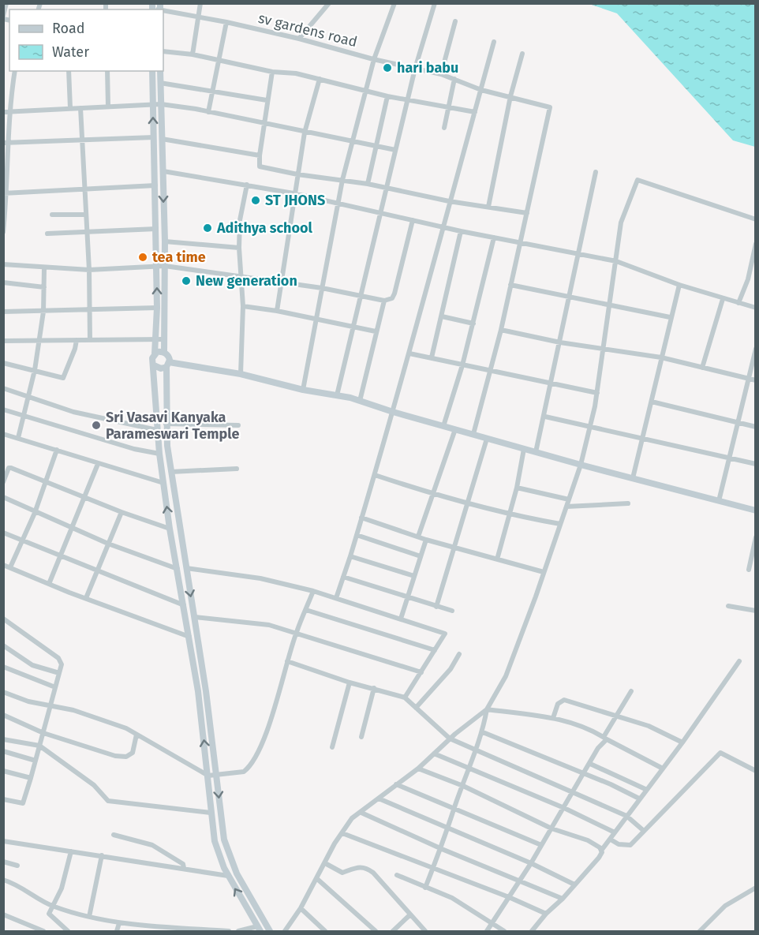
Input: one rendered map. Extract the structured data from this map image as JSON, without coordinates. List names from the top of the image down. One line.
{"streets":{"street":["sv gardens road"]},"places":["hari babu","ST JHONS","Adithya school","tea time","New generation","Sri Vasavi Kanyaka Parameswari Temple"],"legend":["Road","Water"]}
